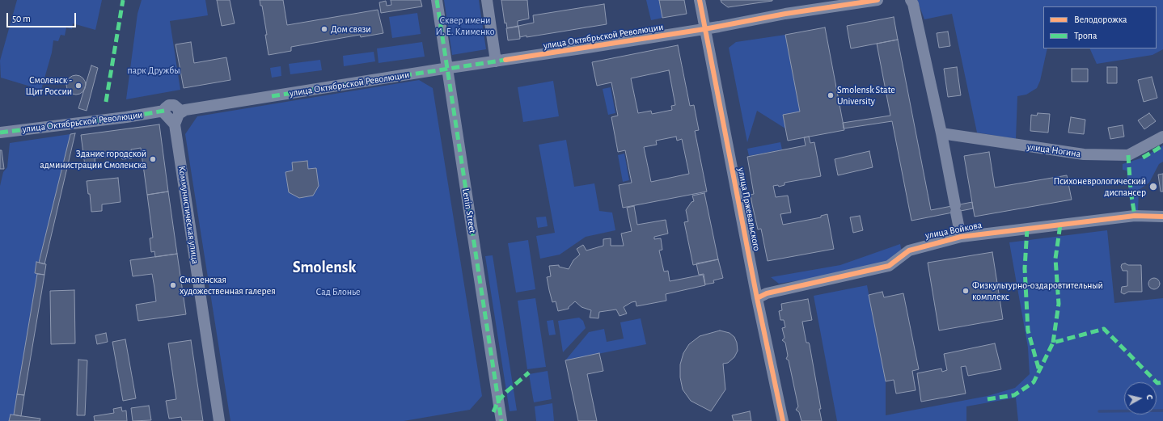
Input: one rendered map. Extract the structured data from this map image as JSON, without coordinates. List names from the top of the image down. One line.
{"streets":{"street":["улица Октябрьской Революции","улица Ногина","улица Пржевальского","Lenin Street","Коммунистическая улица","улица Войкова"]},"crossings":[["улица Октябрьской Революции","улица Пржевальского"],["улица Октябрьской Революции","Lenin Street"],["улица Октябрьской Революции","Коммунистическая улица"],["улица Пржевальского","улица Войкова"]],"districts":["Smolensk"],"parks":["Сквер имени И. Е. Клименко","парк Дружбы","Сад Блонье"],"places":["Дом связи","Смоленск - Щит России","Smolensk State University","Здание городской администрации Смоленска","Психоневрологический диспансер","Смоленская художественная галерея","Физкультурно-оздаровтительный комплекс"],"legend":["Велодорожка","Тропа"],"scale_bar":"50 m","north":"right"}
